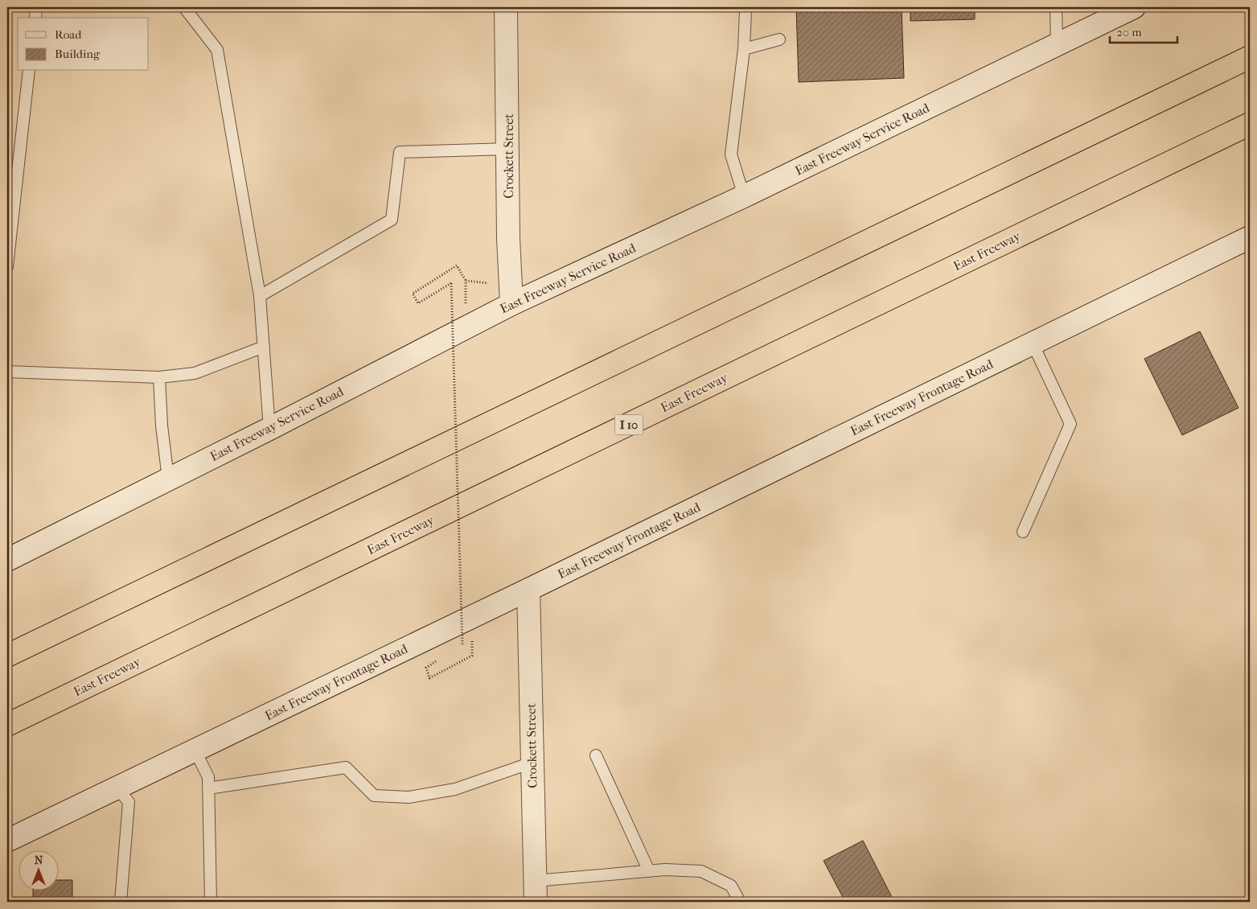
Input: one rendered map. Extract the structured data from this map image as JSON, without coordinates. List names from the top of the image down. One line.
{"streets":{"highway":["East Freeway","I 10"],"main road":["East Freeway Service Road","Crockett Street","East Freeway Frontage Road"]},"crossings":[["East Freeway Service Road","Crockett Street"],["Crockett Street","East Freeway Frontage Road"]],"legend":["Road","Building"],"scale_bar":"20 m","north":"top"}
